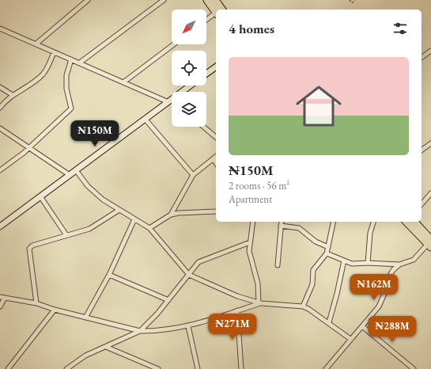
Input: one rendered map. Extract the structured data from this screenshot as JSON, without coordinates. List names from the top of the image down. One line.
{"north":"bottom left","page":{"heading":"4 homes","list":[{"name":"₦150M","note":"2 rooms · 56 m² · Apartment"}],"price":["₦150M","₦162M","₦271M","₦288M"]}}
